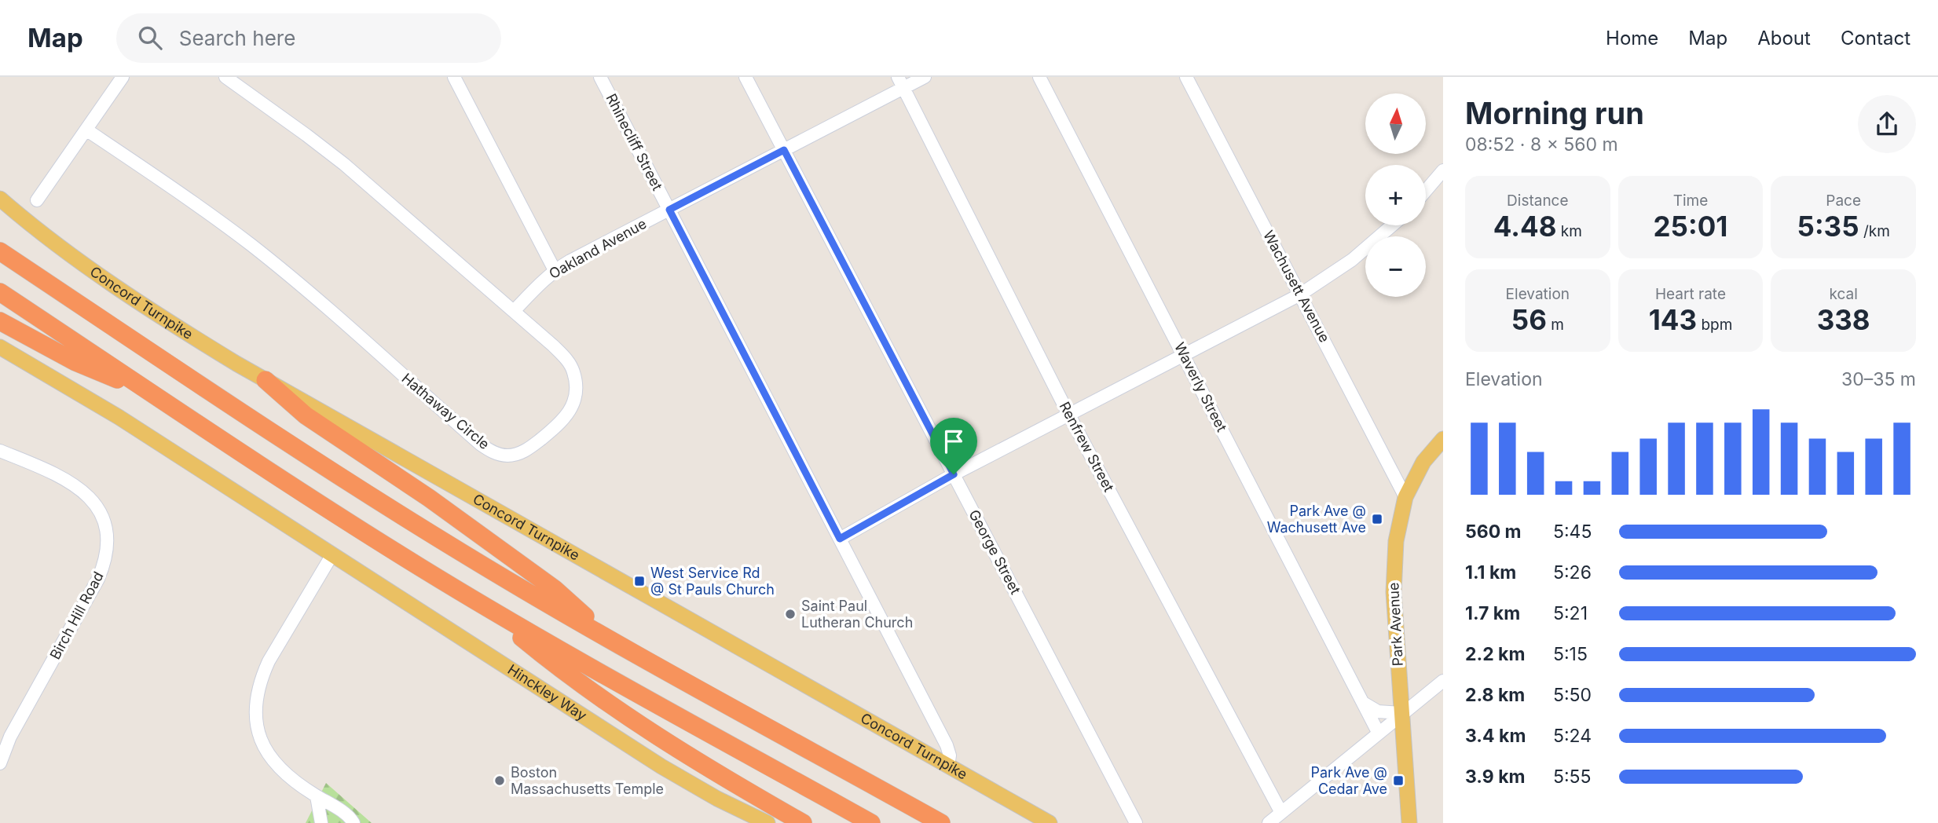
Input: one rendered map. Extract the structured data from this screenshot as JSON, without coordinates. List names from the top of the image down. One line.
{"streets":{"main road":["Concord Turnpike","Park Avenue","Hinckley Way"],"street":["Rhinecliff Street","Oakland Avenue","Wachusett Avenue","Waverly Street","Hathaway Circle","Renfrew Street","George Street","Birch Hill Road"]},"crossings":[["Rhinecliff Street","Oakland Avenue"],["Rhinecliff Street","Concord Turnpike"],["Oakland Avenue","Hathaway Circle"],["Oakland Avenue","Renfrew Street"],["Oakland Avenue","George Street"],["Wachusett Avenue","Park Avenue"]],"places":{"transit":["Park Ave @ Wachusett Ave","West Service Rd @ St Pauls Church","Park Ave @ Cedar Ave"],"other":["Saint Paul Lutheran Church","Boston Massachusetts Temple"]},"north":"top","page":{"header":"Map","search":"Search here","nav":["Home","Map","About","Contact"],"heading":["Morning run","08:52 · 8 × 560 m"],"map_buttons":["+","−"],"stats":[["Distance","4.48 km"],["Time","25:01"],["Pace","5:35 /km"],["Elevation","56 m"],["Heart rate","143 bpm"],["kcal","338"]],"chart":["Elevation","30–35 m"],"list":[{"name":"560 m","note":"5:45"},{"name":"1.1 km","note":"5:26"},{"name":"1.7 km","note":"5:21"},{"name":"2.2 km","note":"5:15"},{"name":"2.8 km","note":"5:50"},{"name":"3.4 km","note":"5:24"},{"name":"3.9 km","note":"5:55"}]}}
